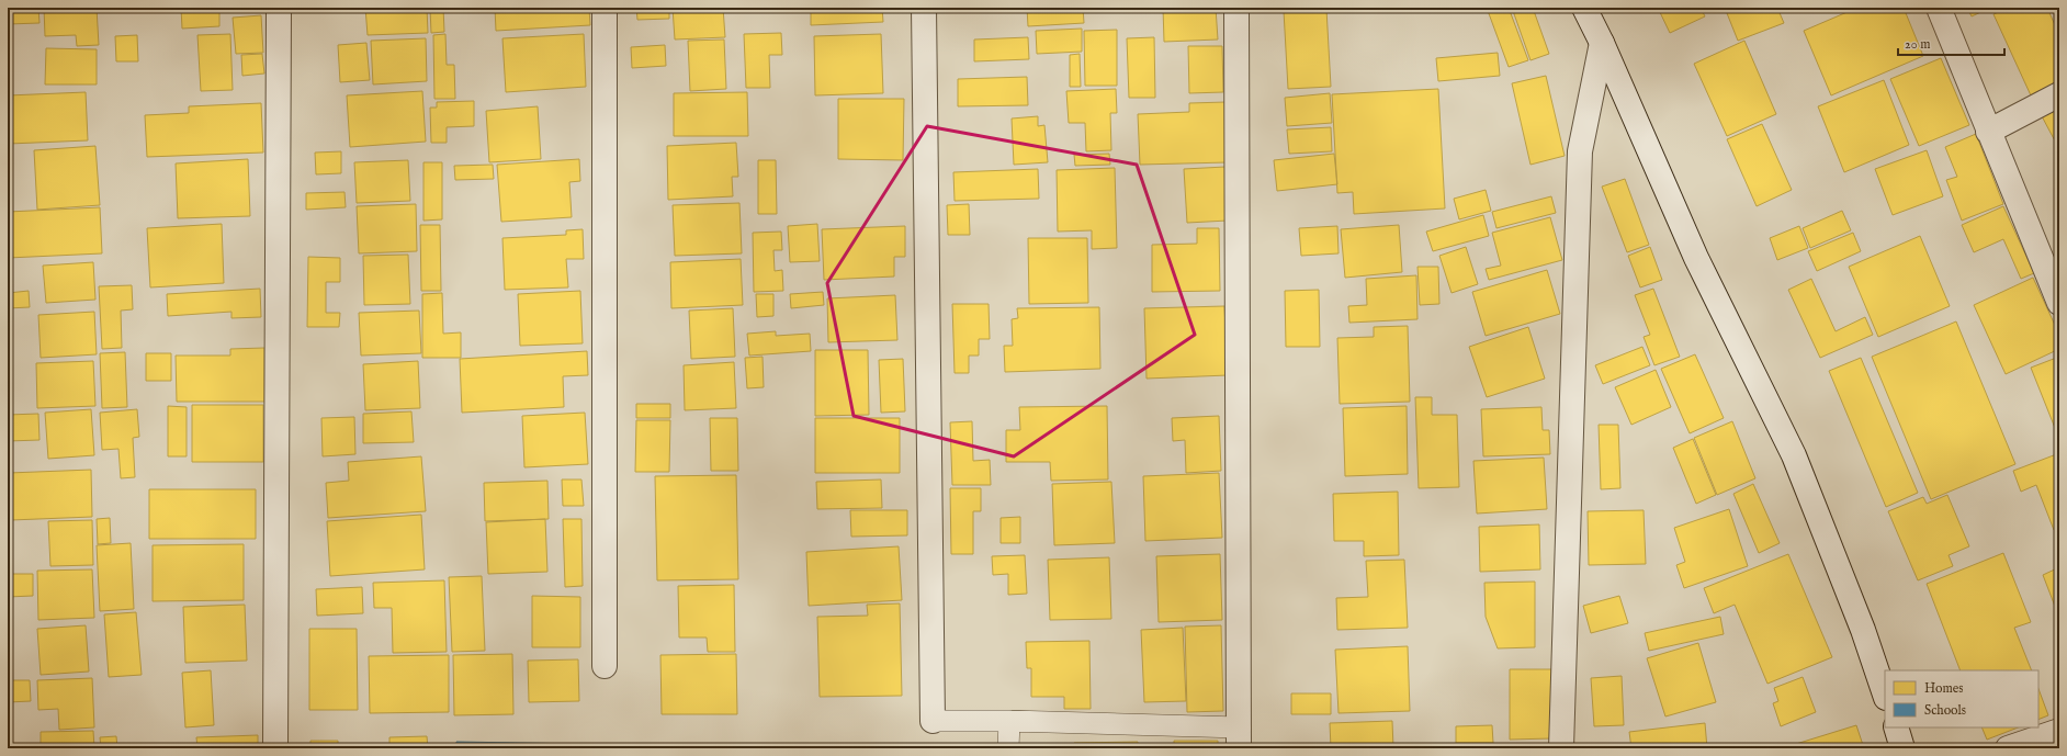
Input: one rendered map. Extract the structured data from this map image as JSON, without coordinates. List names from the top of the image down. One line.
{"legend":["Homes","Schools"],"scale_bar":"20 m"}
